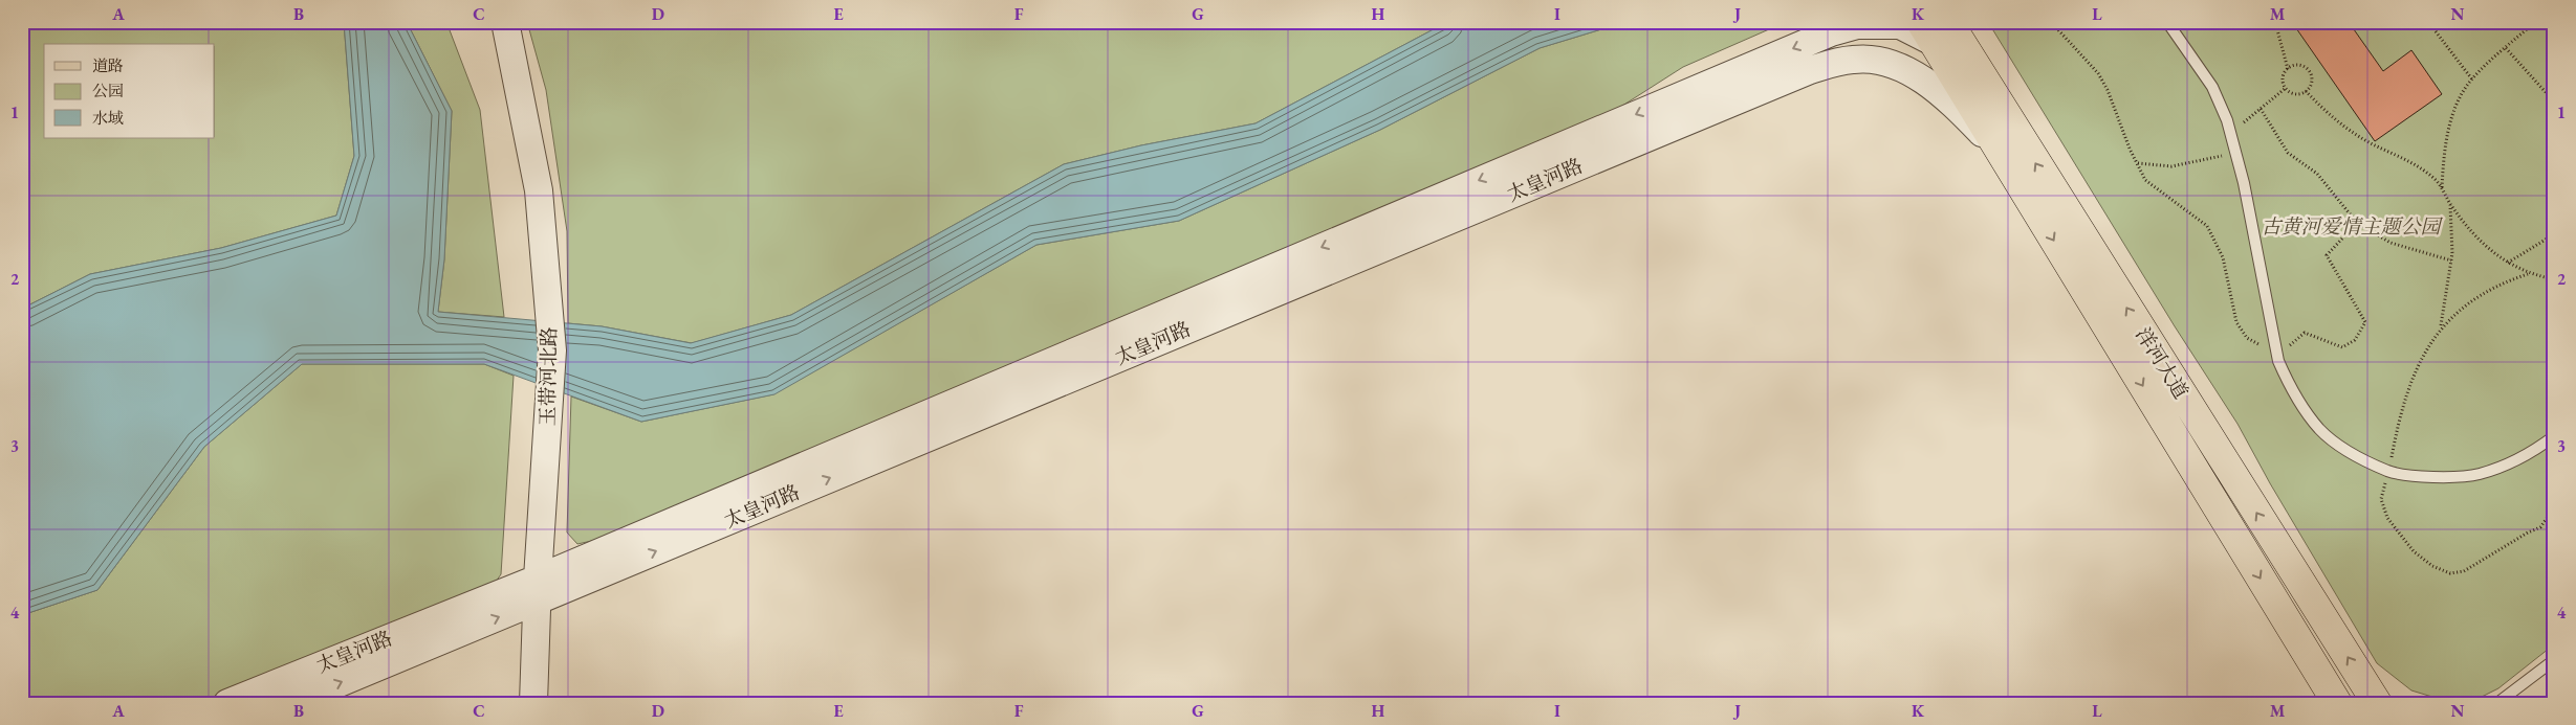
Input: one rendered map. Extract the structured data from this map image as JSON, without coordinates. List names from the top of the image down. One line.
{"streets":{"main road":["洋河大道"],"street":["太皇河路","玉带河北路"]},"crossings":[["太皇河路","洋河大道"],["太皇河路","玉带河北路"]],"parks":["古黄河爱情主题公园"],"legend":["道路","公园","水域"],"grid":{"columns":["A","B","C","D","E","F","G","H","I","J","K","L","M","N"],"rows":["1","2","3","4"]}}
